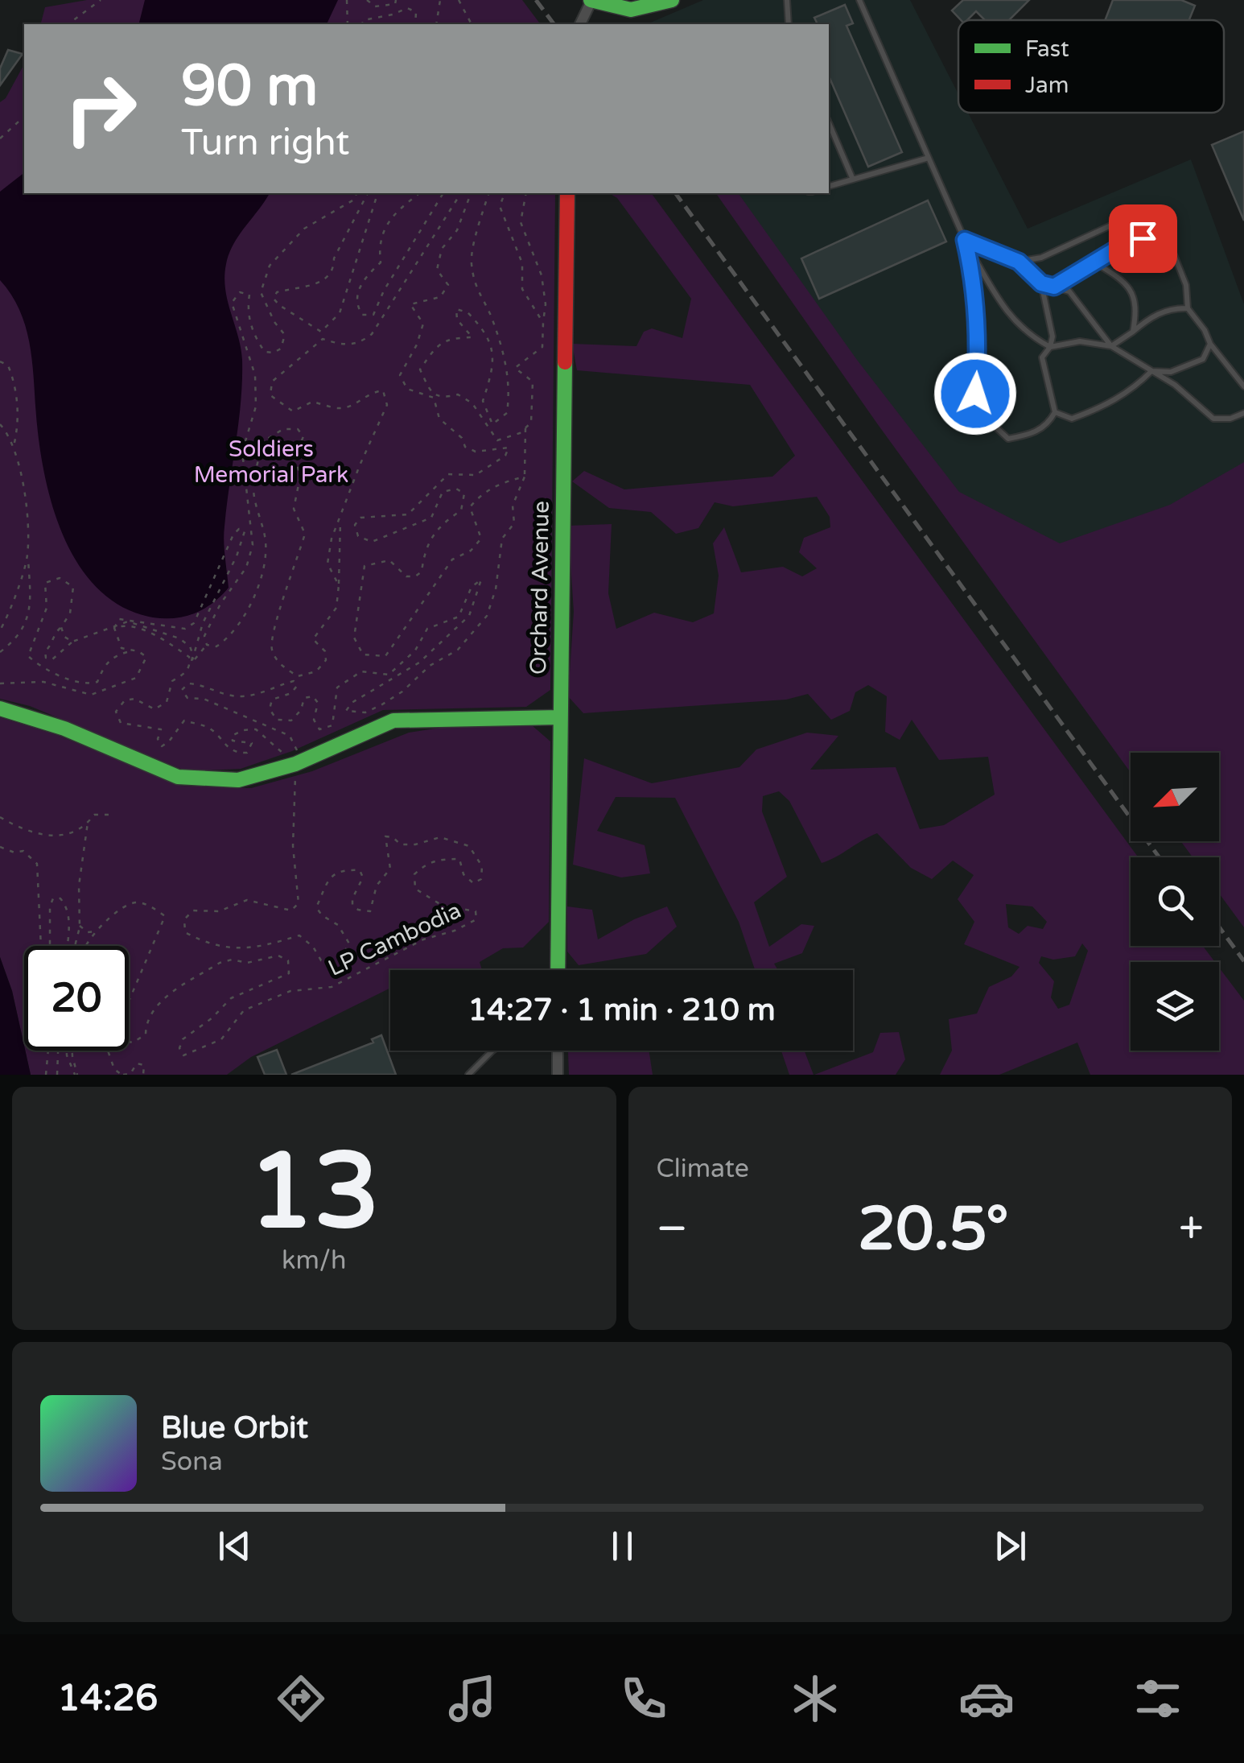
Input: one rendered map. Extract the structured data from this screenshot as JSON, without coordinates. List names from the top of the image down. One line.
{"streets":{"street":["Orchard Avenue"],"path":["LP Cambodia"]},"parks":["Soldiers Memorial Park"],"legend":["Fast","Jam"],"north":"bottom left","page":{"turn":["90 m","Turn right"],"limit":"20","trip":"14:27 · 1 min · 210 m","tile":[["13","km/h"],"Climate"],"heat":["−","20.5°","+"],"song":["Blue Orbit","Sona"],"tabs":"14:26"}}
